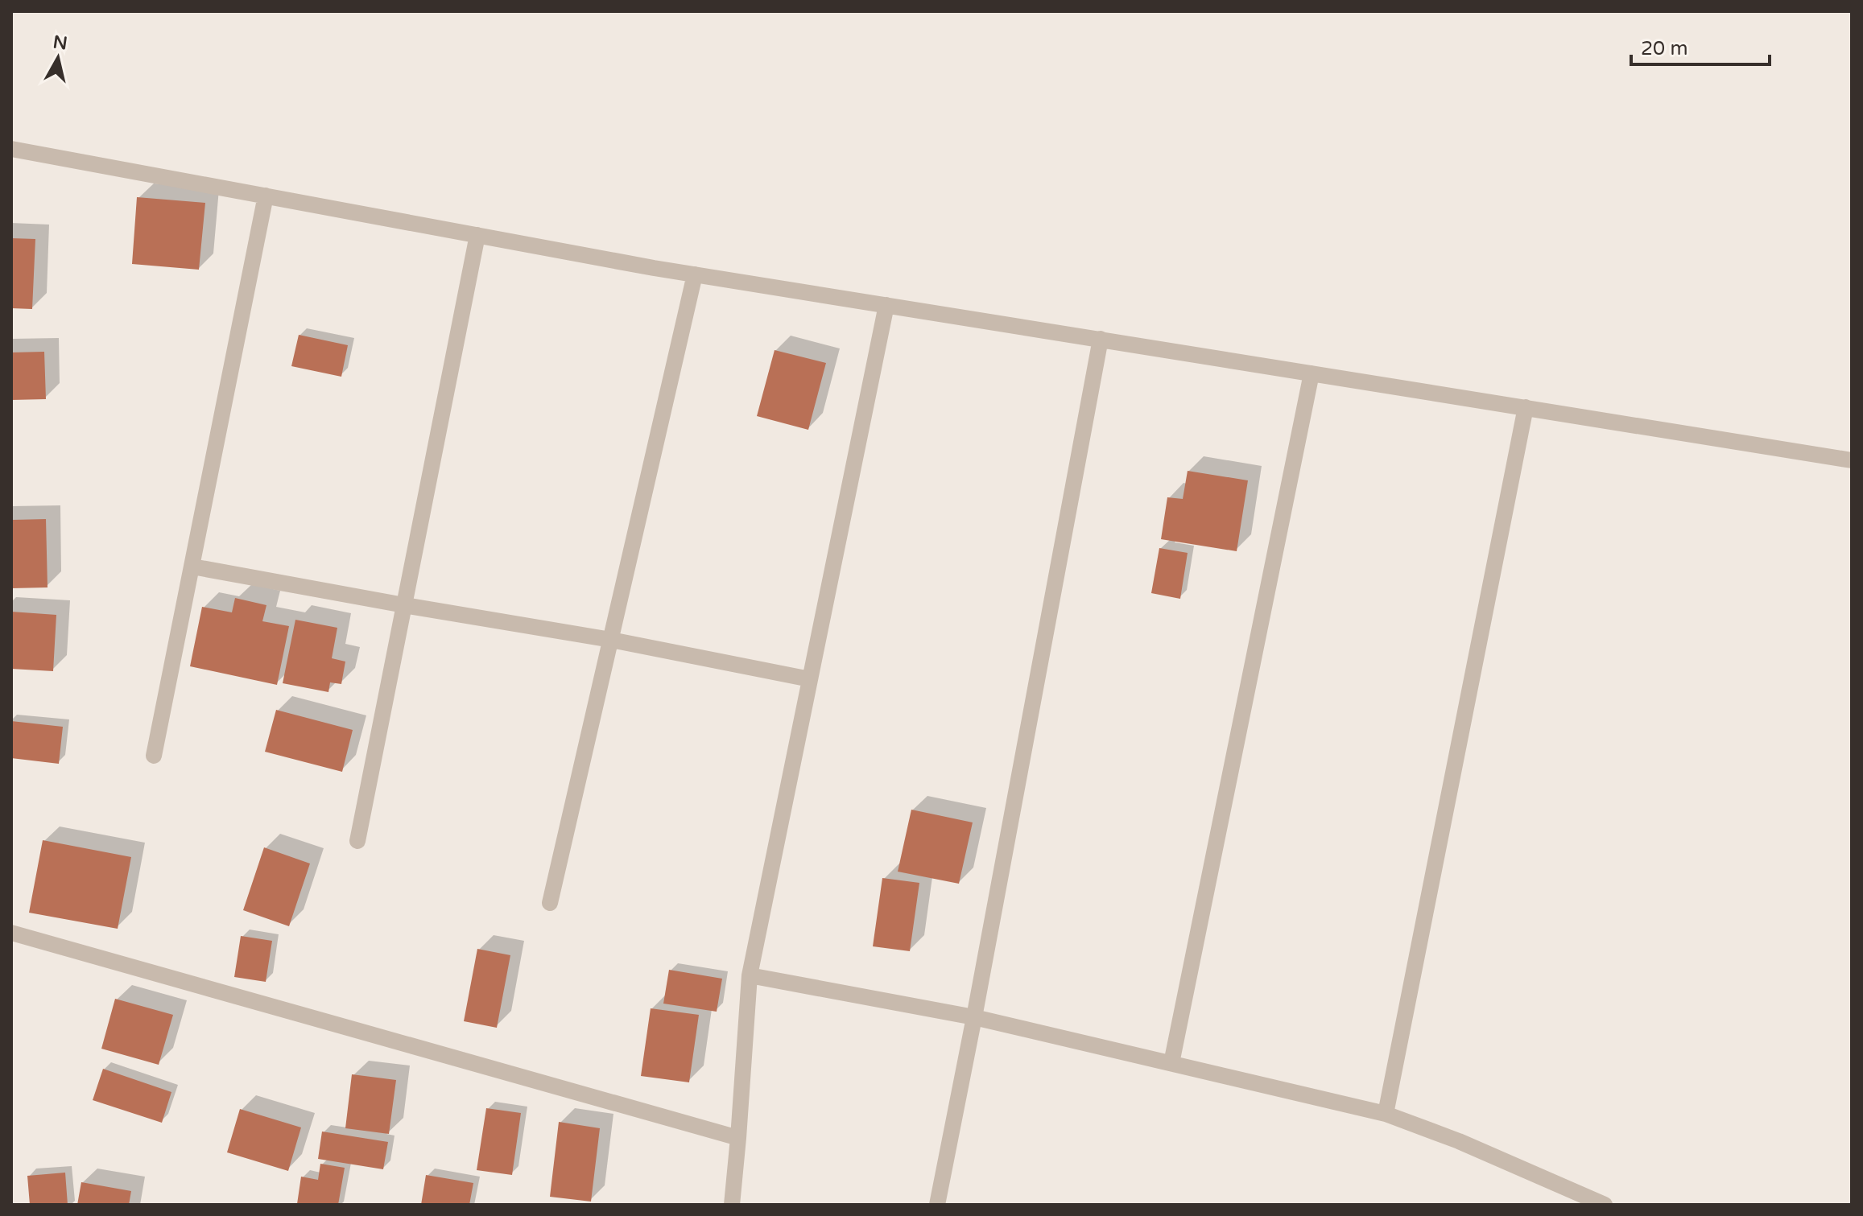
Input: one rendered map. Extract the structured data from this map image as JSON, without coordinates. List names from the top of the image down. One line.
{"scale_bar":"20 m","north":"top"}
